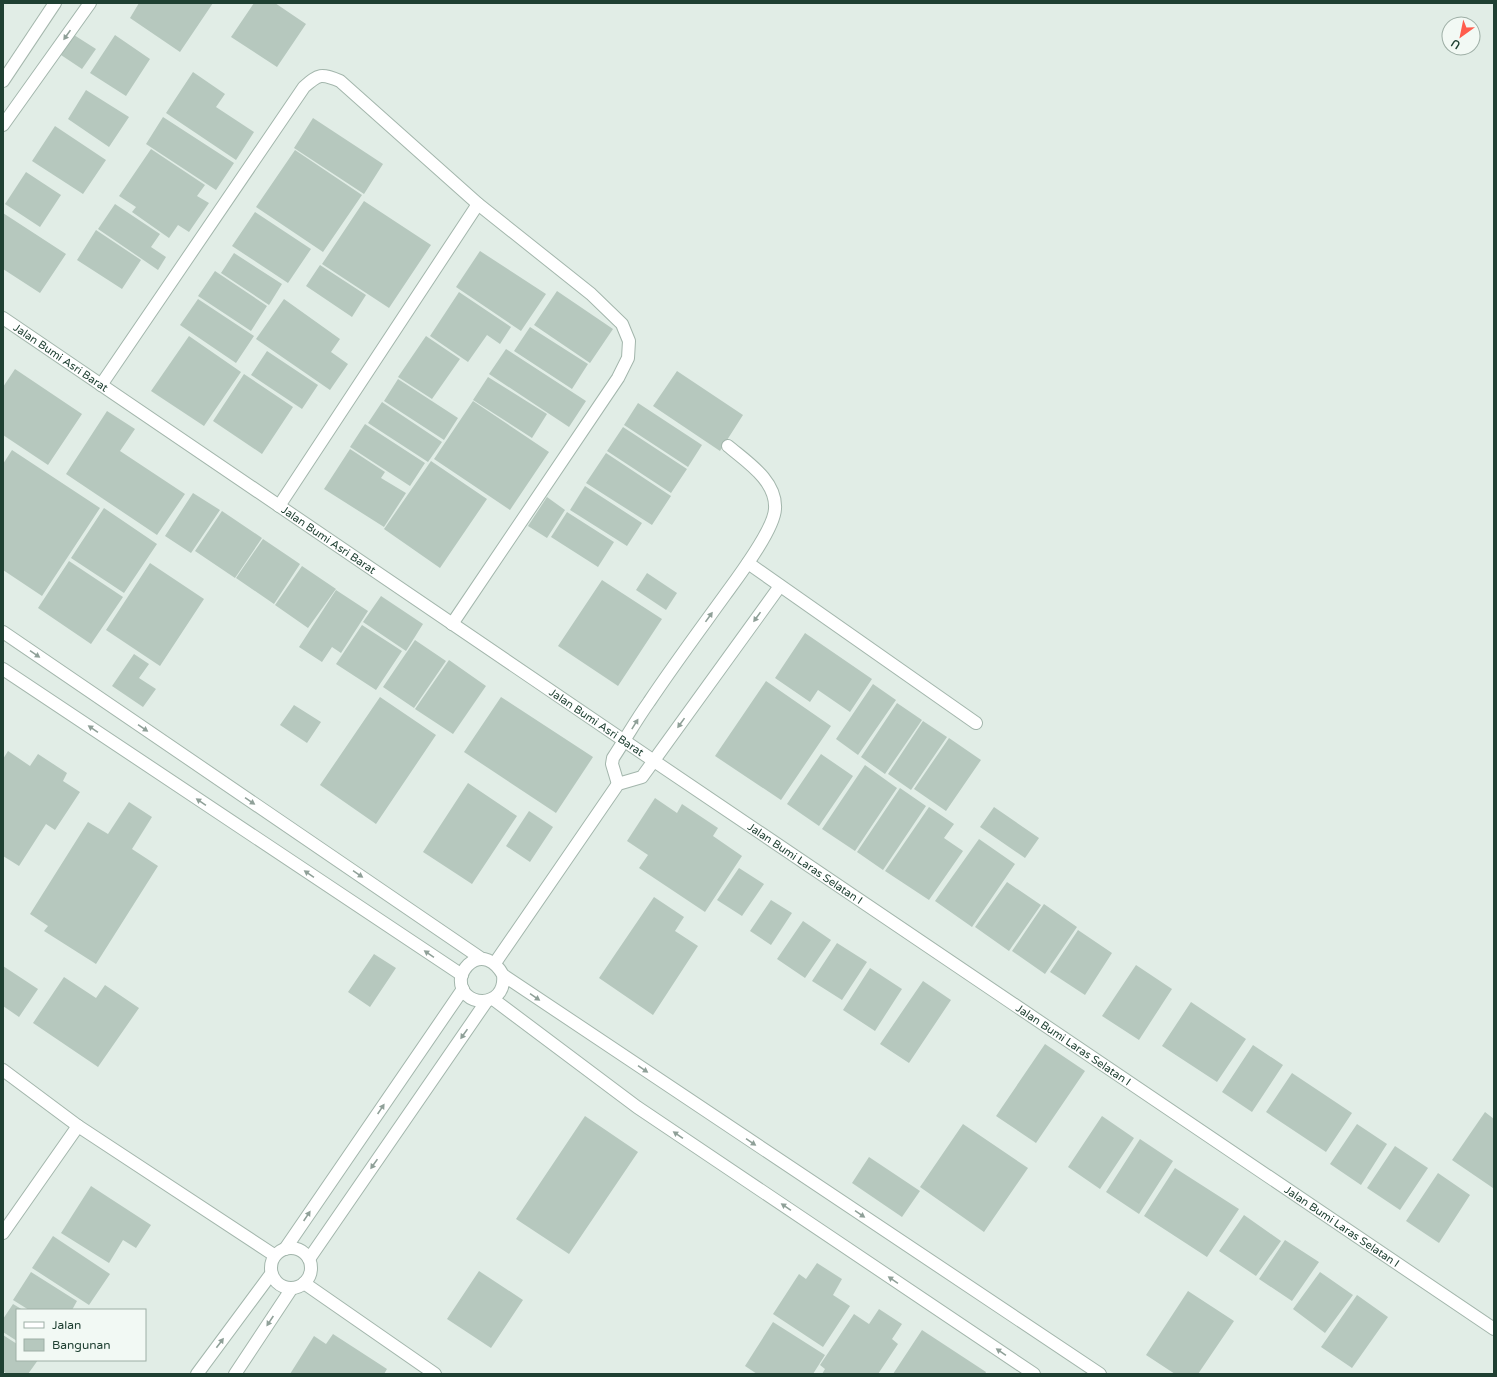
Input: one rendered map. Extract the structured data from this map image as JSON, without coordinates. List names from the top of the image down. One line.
{"streets":{"street":["Jalan Bumi Asri Barat","Jalan Bumi Laras Selatan I"]},"crossings":[["Jalan Bumi Asri Barat","Jalan Bumi Laras Selatan I"]],"legend":["Jalan","Bangunan"],"north":"bottom left"}
